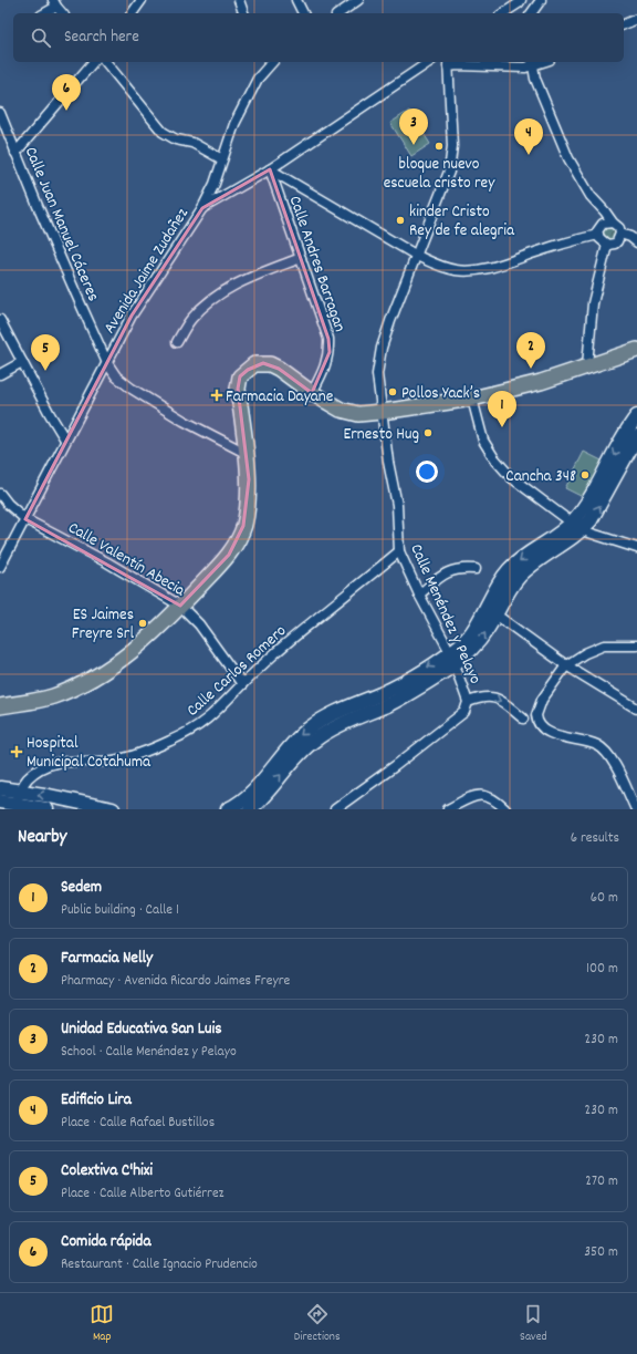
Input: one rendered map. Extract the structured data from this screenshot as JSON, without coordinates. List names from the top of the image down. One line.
{"streets":{"street":["Calle Juan Manuel Cáceres","Calle Andres Barragan","Avenida Jaime Zudañez","Calle Valentín Abecia","Calle Menéndez y Pelayo","Calle Carlos Romero"]},"crossings":[["Calle Juan Manuel Cáceres","Avenida Jaime Zudañez"],["Calle Andres Barragan","Avenida Jaime Zudañez"],["Avenida Jaime Zudañez","Calle Valentín Abecia"],["Calle Valentín Abecia","Calle Carlos Romero"],["Calle Menéndez y Pelayo","Calle Carlos Romero"]],"places":{"other":["bloque nuevo escuela cristo rey","kinder Cristo Rey de fe alegria","Pollos Yack’s","Ernesto Hug","Cancha 348","ES Jaimes Freyre Srl"],"health":["Farmacia Dayane","Hospital Municipal Cotahuma"]},"page":{"search":"Search here","pins":["6","3","4","2","5","1"],"heading":["Nearby","6 results"],"list":[{"mark":"1","name":"Sedem","note":"Public building · Calle 1","value":"60 m"},{"mark":"2","name":"Farmacia Nelly","note":"Pharmacy · Avenida Ricardo Jaimes Freyre","value":"100 m"},{"mark":"3","name":"Unidad Educativa San Luis","note":"School · Calle Menéndez y Pelayo","value":"230 m"},{"mark":"4","name":"Edificio Lira","note":"Place · Calle Rafael Bustillos","value":"230 m"},{"mark":"5","name":"Colextiva C'hixi","note":"Place · Calle Alberto Gutiérrez","value":"270 m"},{"mark":"6","name":"Comida rápida","note":"Restaurant · Calle Ignacio Prudencio","value":"350 m"}],"nav":["Map","Directions","Saved"]}}
